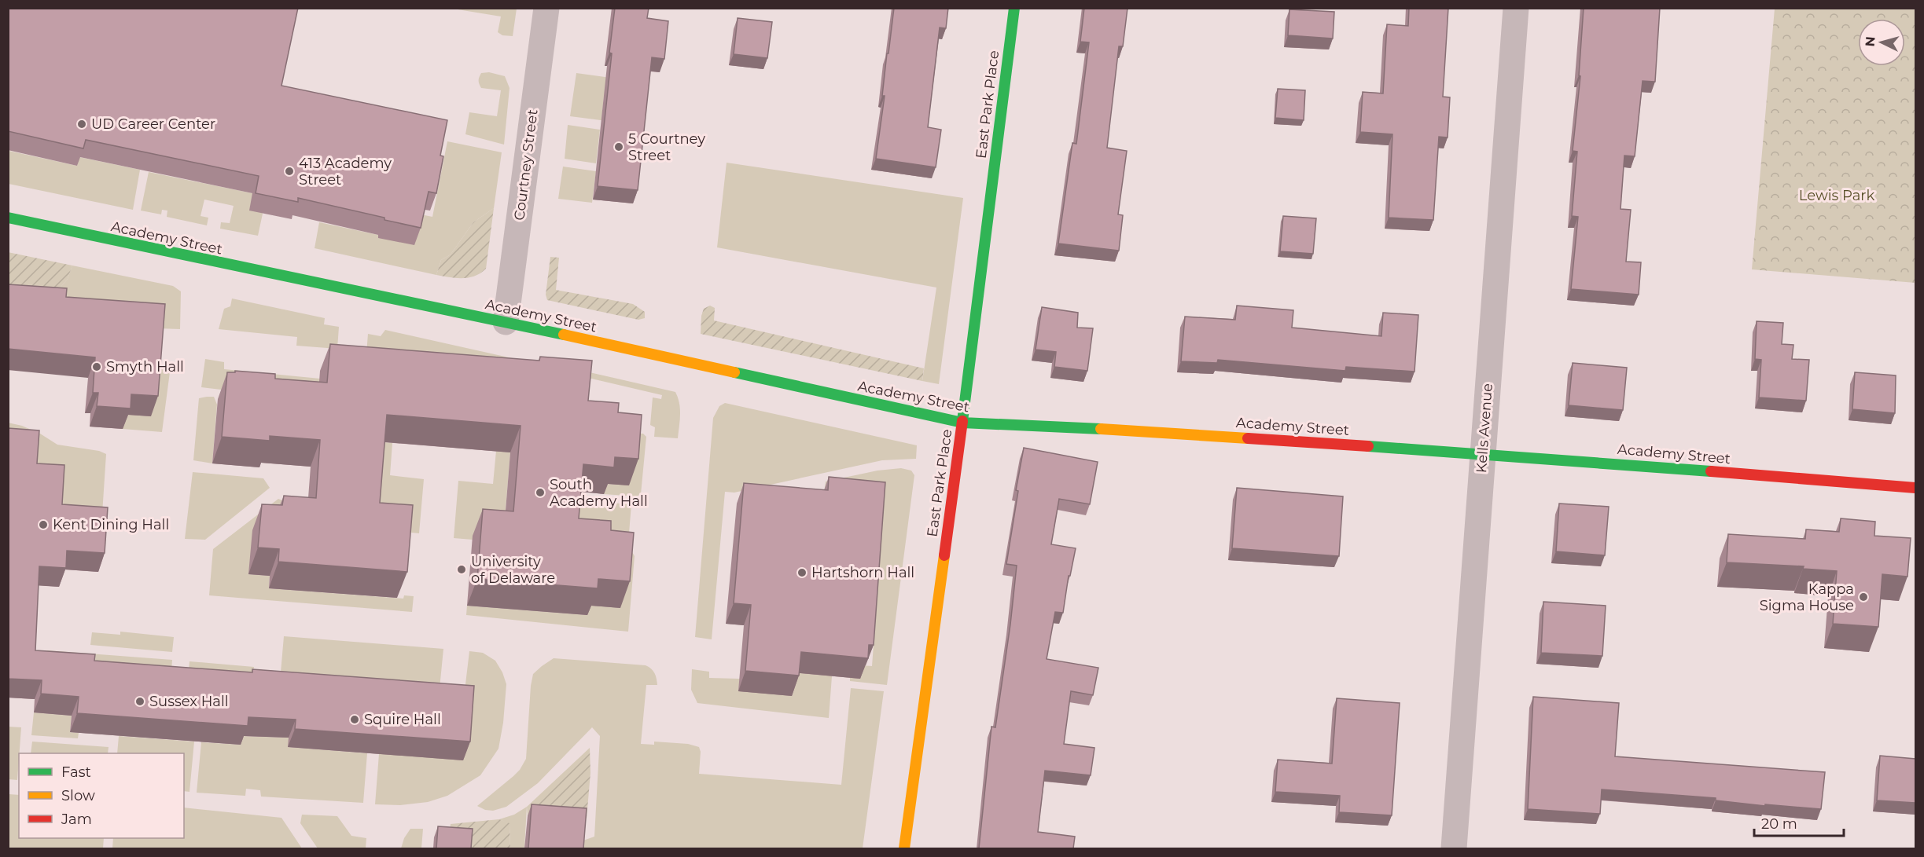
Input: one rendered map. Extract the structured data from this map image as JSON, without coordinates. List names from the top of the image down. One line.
{"streets":{"street":["East Park Place","Courtney Street","Academy Street","Kells Avenue"]},"crossings":[["East Park Place","Academy Street"],["Courtney Street","Academy Street"],["Academy Street","Kells Avenue"]],"parks":["Lewis Park"],"places":["UD Career Center","5 Courtney Street","413 Academy Street","Smyth Hall","South Academy Hall","Kent Dining Hall","University of Delaware","Hartshorn Hall","Kappa Sigma House","Sussex Hall","Squire Hall"],"legend":["Fast","Slow","Jam"],"scale_bar":"20 m","north":"left"}
